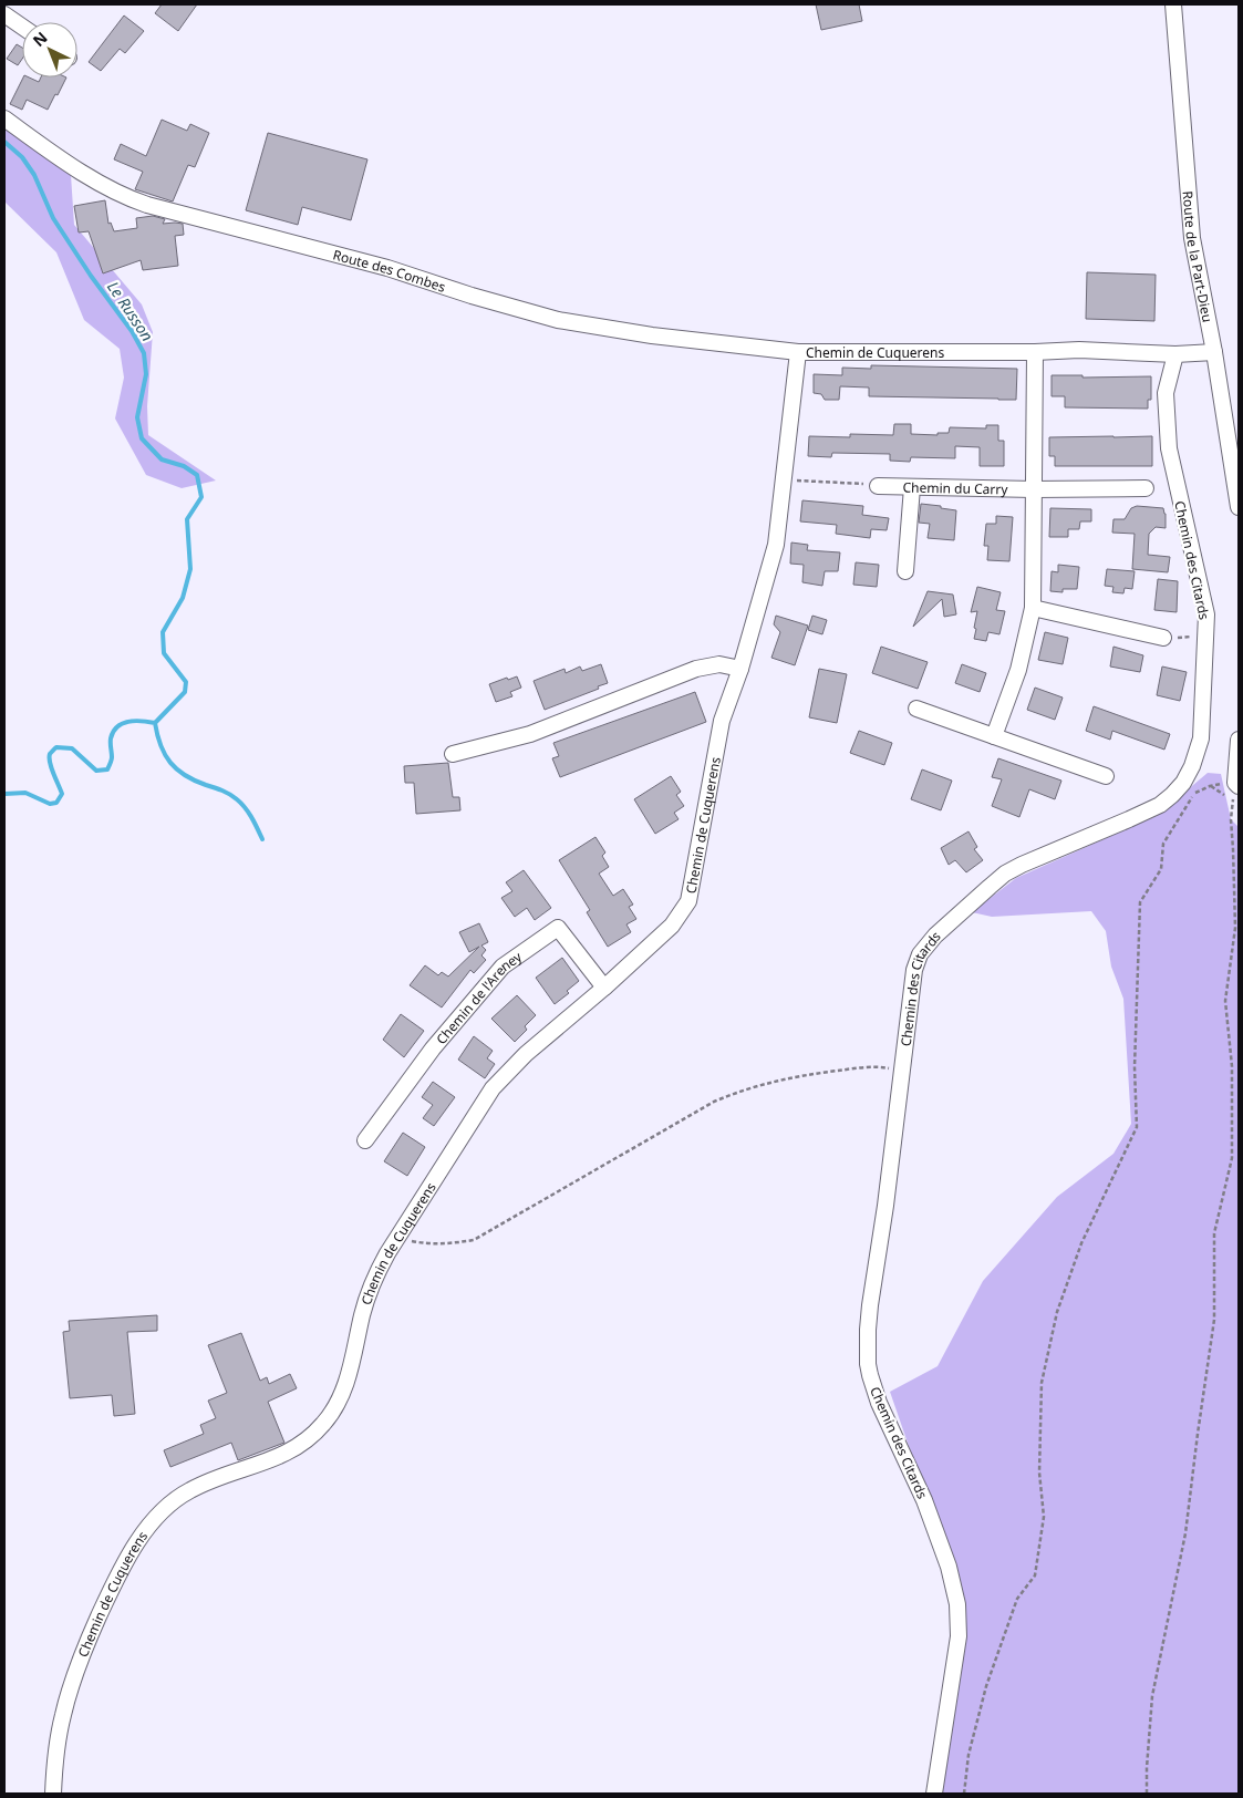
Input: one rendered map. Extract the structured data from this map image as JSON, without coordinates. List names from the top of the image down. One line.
{"streets":{"street":["Route de la Part-Dieu","Route des Combes","Chemin de Cuquerens","Chemin du Carry","Chemin des Citards","Chemin de l'Areney"]},"crossings":[["Route des Combes","Chemin de Cuquerens"],["Chemin de Cuquerens","Chemin des Citards"],["Chemin de Cuquerens","Chemin de l'Areney"]],"water":["Le Russon"],"north":"top left"}
